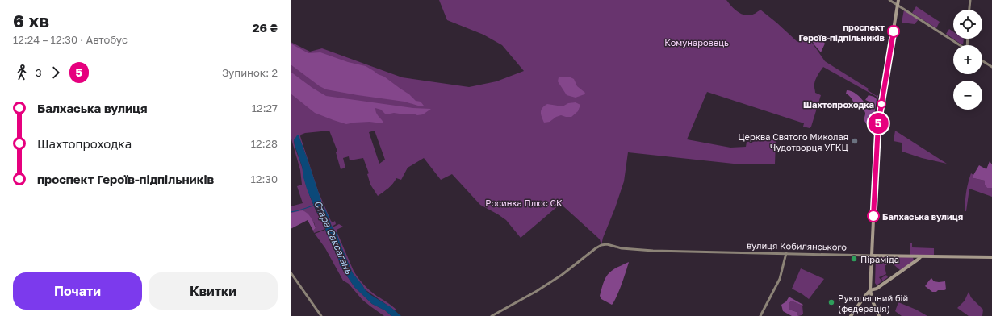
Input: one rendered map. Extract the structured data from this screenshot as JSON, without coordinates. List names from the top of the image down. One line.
{"streets":{"main road":["вулиця Кобилянського"]},"water":["Стара Саксагань"],"parks":["Комунаровець","Росинка Плюс СК"],"places":["проспект Героїв-підпільників","Шахтопроходка","Церква Святого Миколая Чудотворця УГКЦ","Балхаська вулиця","Піраміда","Рукопашний бій (федерація)"],"lines":["bus line 5"],"page":{"heading":["6 хв","12:24 – 12:30 · Автобус","26 ₴"],"on_map":"5","map_buttons":["+","−"],"legs":["3","5","Зупинок: 2"],"list":[{"name":"Балхаська вулиця","value":"12:27"},{"name":"Шахтопроходка","value":"12:28"},{"name":"проспект Героїв-підпільників","value":"12:30"}],"buttons":["Почати","Квитки"]}}
